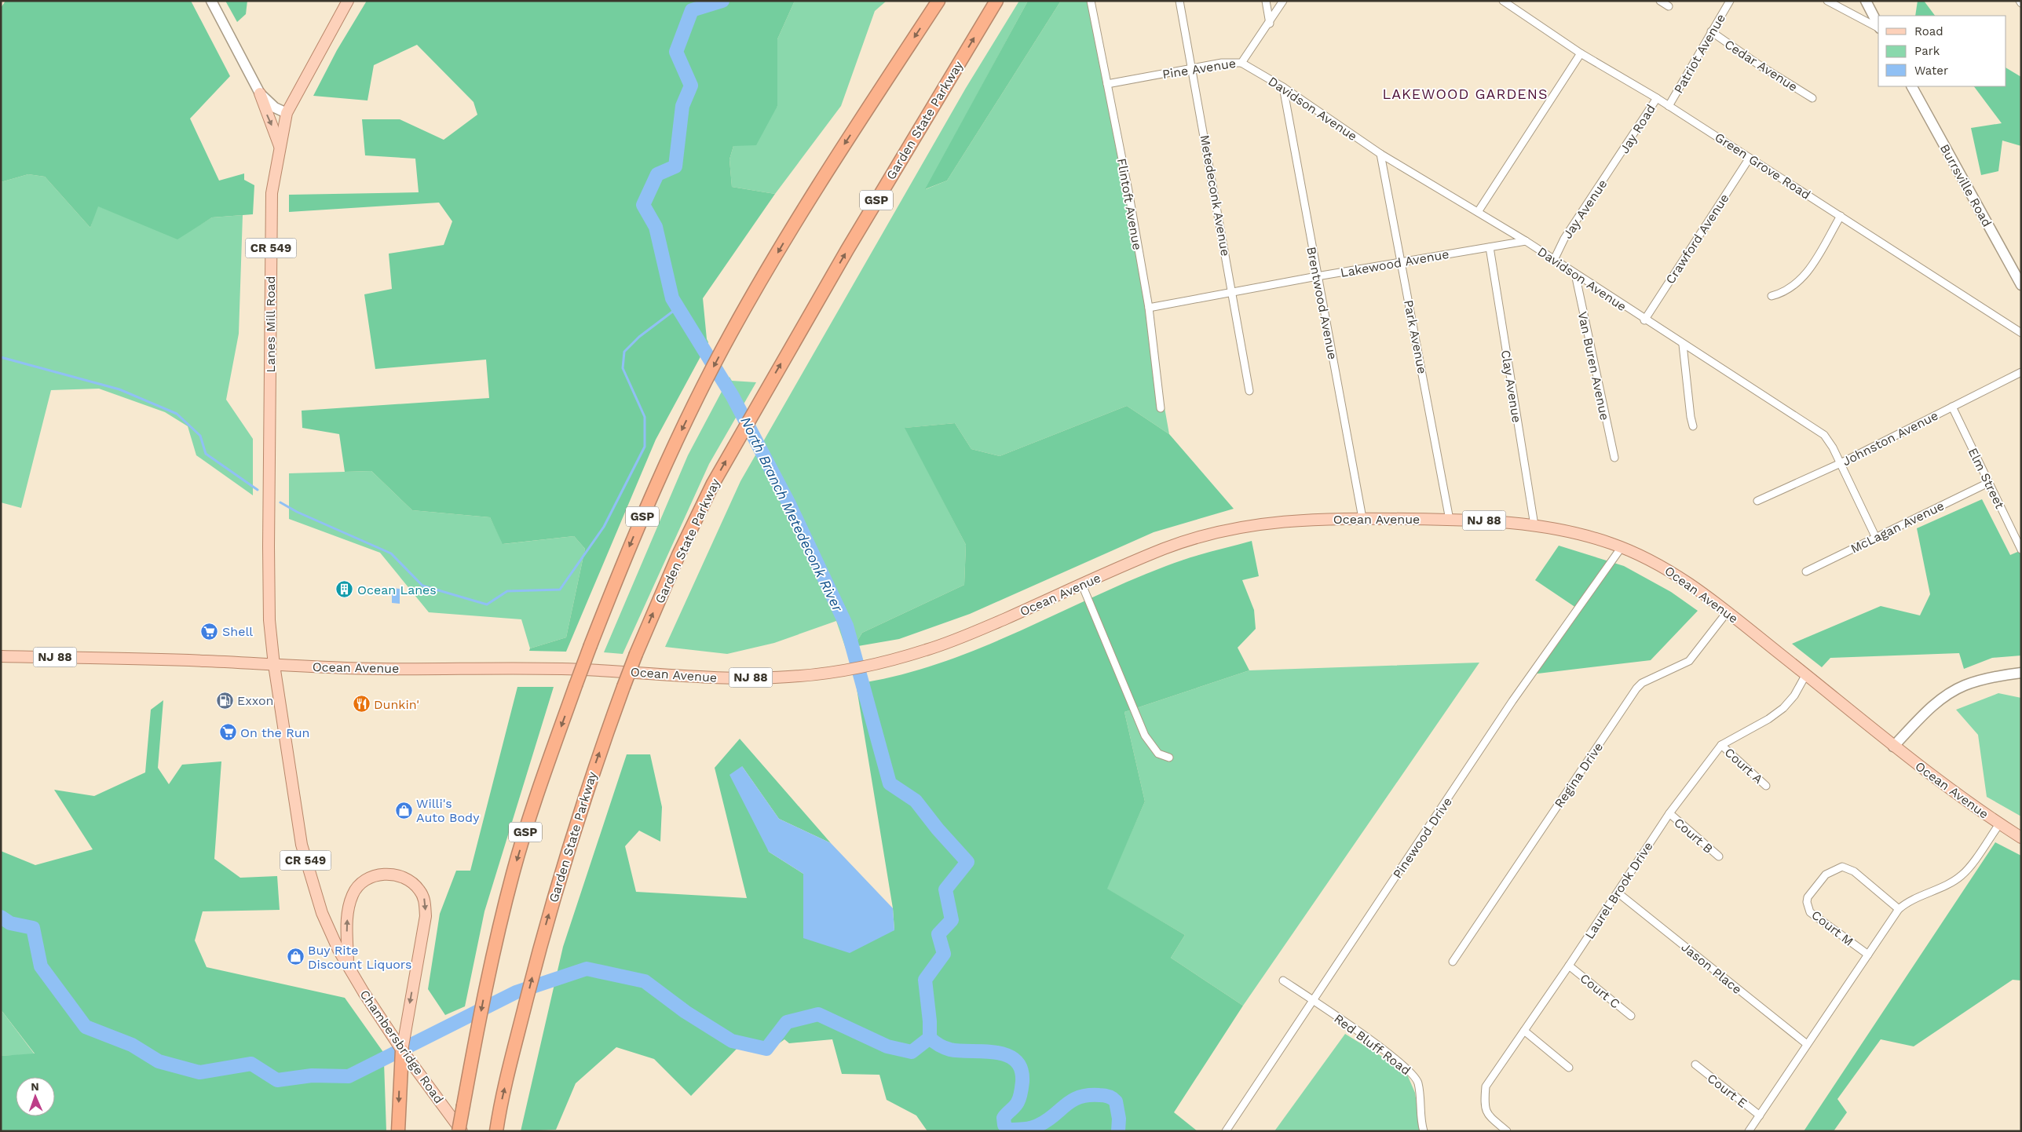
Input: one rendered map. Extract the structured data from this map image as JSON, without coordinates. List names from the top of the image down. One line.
{"streets":{"highway":["Garden State Parkway","GSP"],"main road":["CR 549","Lanes Mill Road","Ocean Avenue","NJ 88","Chambersbridge Road"],"street":["Patriot Avenue","Cedar Avenue","Pine Avenue","Davidson Avenue","Jay Road","Green Grove Road","Burrsville Road","Metedeconk Avenue","Flintoft Avenue","Jay Avenue","Crawford Avenue","Lakewood Avenue","Brentwood Avenue","Park Avenue","Van Buren Avenue","Clay Avenue","Johnston Avenue","Elm Street","McLagan Avenue","Court A","Regina Drive","Court B","Pinewood Drive","Laurel Brook Drive","Court M","Jason Place","Court C","Red Bluff Road","Court E"]},"crossings":[["Patriot Avenue","Cedar Avenue"],["Patriot Avenue","Green Grove Road"],["Pine Avenue","Davidson Avenue"],["Pine Avenue","Metedeconk Avenue"],["Pine Avenue","Flintoft Avenue"],["Davidson Avenue","Jay Avenue"],["Davidson Avenue","Crawford Avenue"],["Davidson Avenue","Lakewood Avenue"],["Davidson Avenue","Brentwood Avenue"],["Davidson Avenue","Park Avenue"],["Davidson Avenue","Van Buren Avenue"],["Davidson Avenue","Johnston Avenue"],["Davidson Avenue","McLagan Avenue"],["Jay Road","Green Grove Road"],["Jay Road","Jay Avenue"],["Green Grove Road","Crawford Avenue"],["Metedeconk Avenue","Lakewood Avenue"],["GSP","Chambersbridge Road"],["Flintoft Avenue","Lakewood Avenue"],["Lakewood Avenue","Brentwood Avenue"],["Lakewood Avenue","Park Avenue"],["Lakewood Avenue","Clay Avenue"],["Brentwood Avenue","Ocean Avenue"],["Lanes Mill Road","Ocean Avenue"],["Lanes Mill Road","Chambersbridge Road"],["Park Avenue","Ocean Avenue"],["Clay Avenue","Ocean Avenue"],["Johnston Avenue","Elm Street"],["Elm Street","McLagan Avenue"],["Ocean Avenue","Regina Drive"],["Ocean Avenue","Pinewood Drive"],["Ocean Avenue","Laurel Brook Drive"],["Ocean Avenue","Chambersbridge Road"],["Court A","Laurel Brook Drive"],["Court B","Laurel Brook Drive"],["Pinewood Drive","Red Bluff Road"],["Laurel Brook Drive","Jason Place"],["Laurel Brook Drive","Court C"]],"districts":["LAKEWOOD GARDENS"],"water":["North Branch Metedeconk River"],"places":{"building":["Ocean Lanes"],"supermarket":["Shell","On the Run"],"fuel station":["Exxon"],"restaurant":["Dunkin'"],"shop":["Willi's Auto Body","Buy Rite Discount Liquors"]},"legend":["Road","Park","Water"],"north":"top"}
